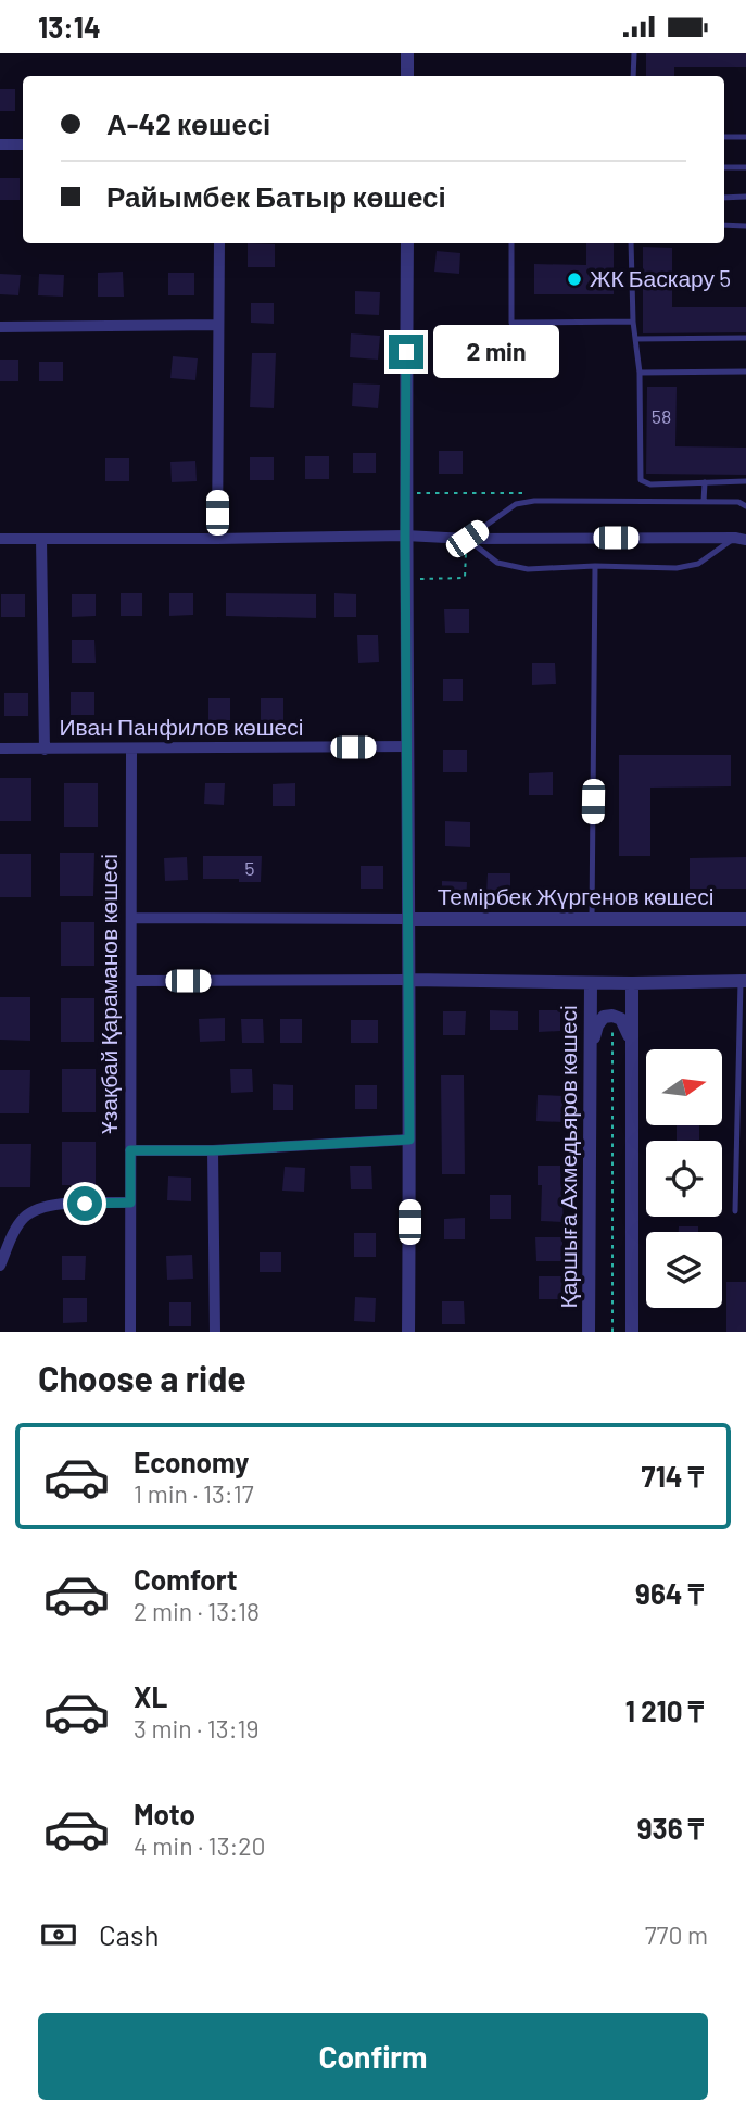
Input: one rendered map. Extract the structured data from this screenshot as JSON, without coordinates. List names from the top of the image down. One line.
{"streets":{"street":["Иван Панфилов көшесі","Темірбек Жүргенов көшесі","Ұзақбай Қараманов көшесі","Қаршыға Ахмедьяров көшесі"]},"crossings":[["Иван Панфилов көшесі","Ұзақбай Қараманов көшесі"],["Темірбек Жүргенов көшесі","Ұзақбай Қараманов көшесі"]],"places":["ЖК Баскару 5"],"house_numbers":["58","5"],"north":"right","page":{"status":"13:14","banner":["А-42 көшесі","Райымбек Батыр көшесі"],"bubble":"2 min","heading":"Choose a ride","list":[{"name":"Economy","note":"1 min · 13:17","value":"714 ₸"},{"name":"Comfort","note":"2 min · 13:18","value":"964 ₸"},{"name":"XL","note":"3 min · 13:19","value":"1 210 ₸"},{"name":"Moto","note":"4 min · 13:20","value":"936 ₸"}],"pay":["Cash","770 m"],"buttons":"Confirm"}}
